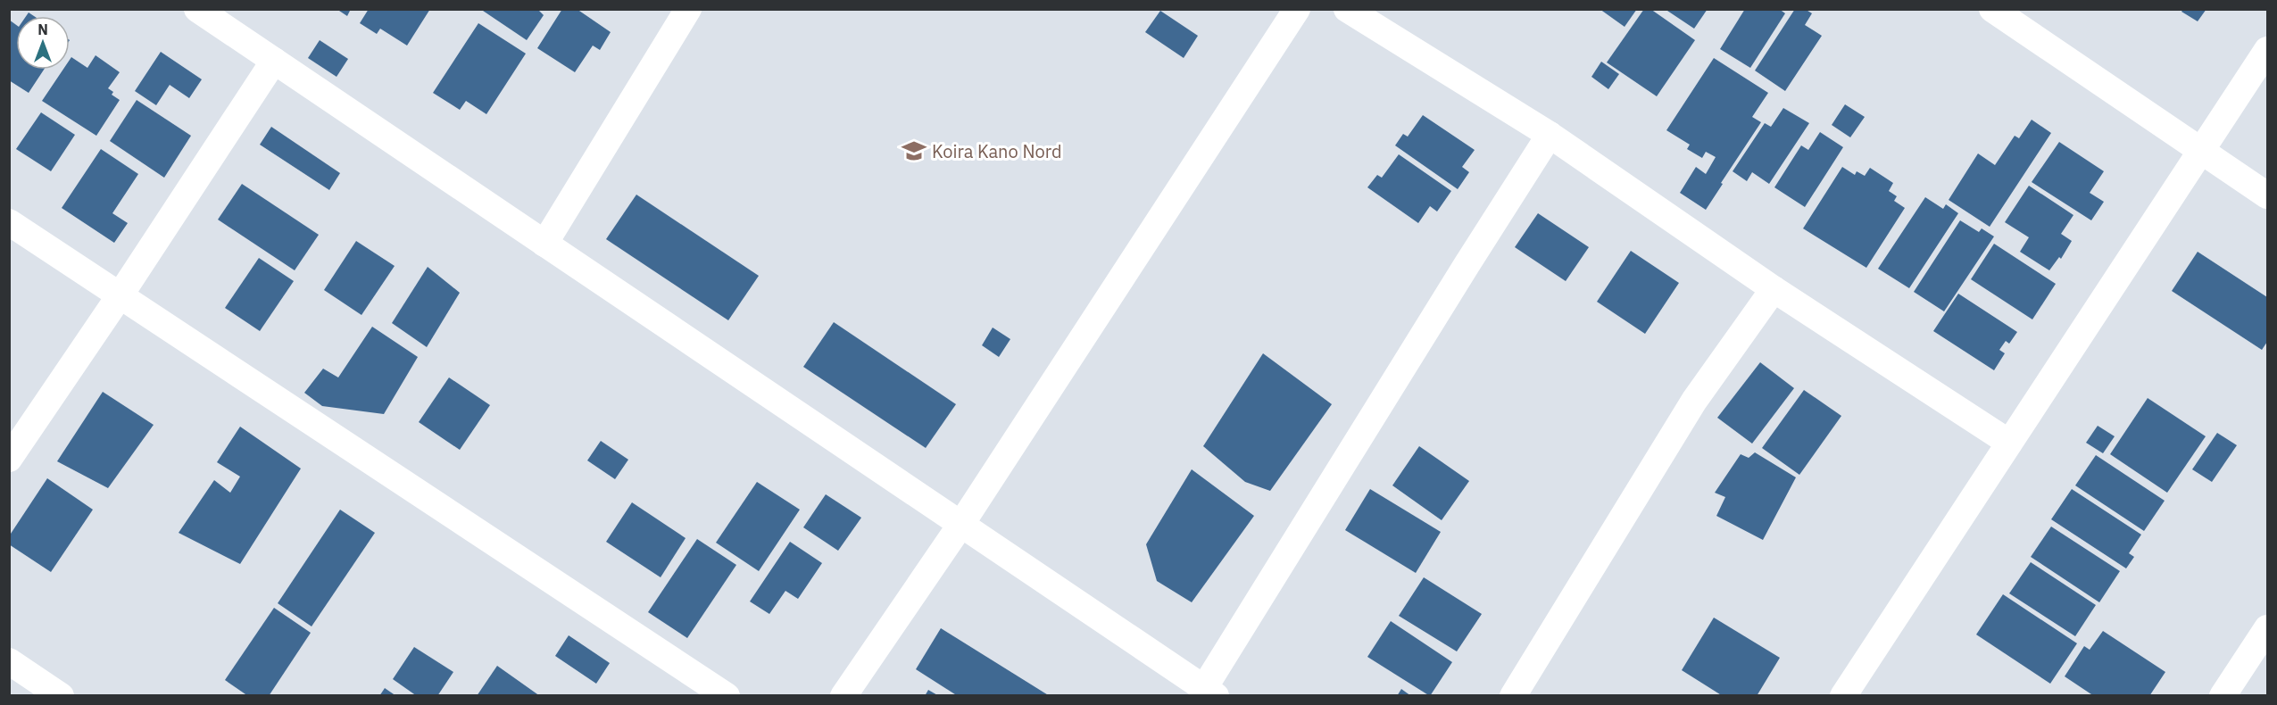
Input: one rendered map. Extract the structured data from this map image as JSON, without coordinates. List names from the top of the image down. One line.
{"places":{"school or university":["Koira Kano Nord"]},"north":"top"}
